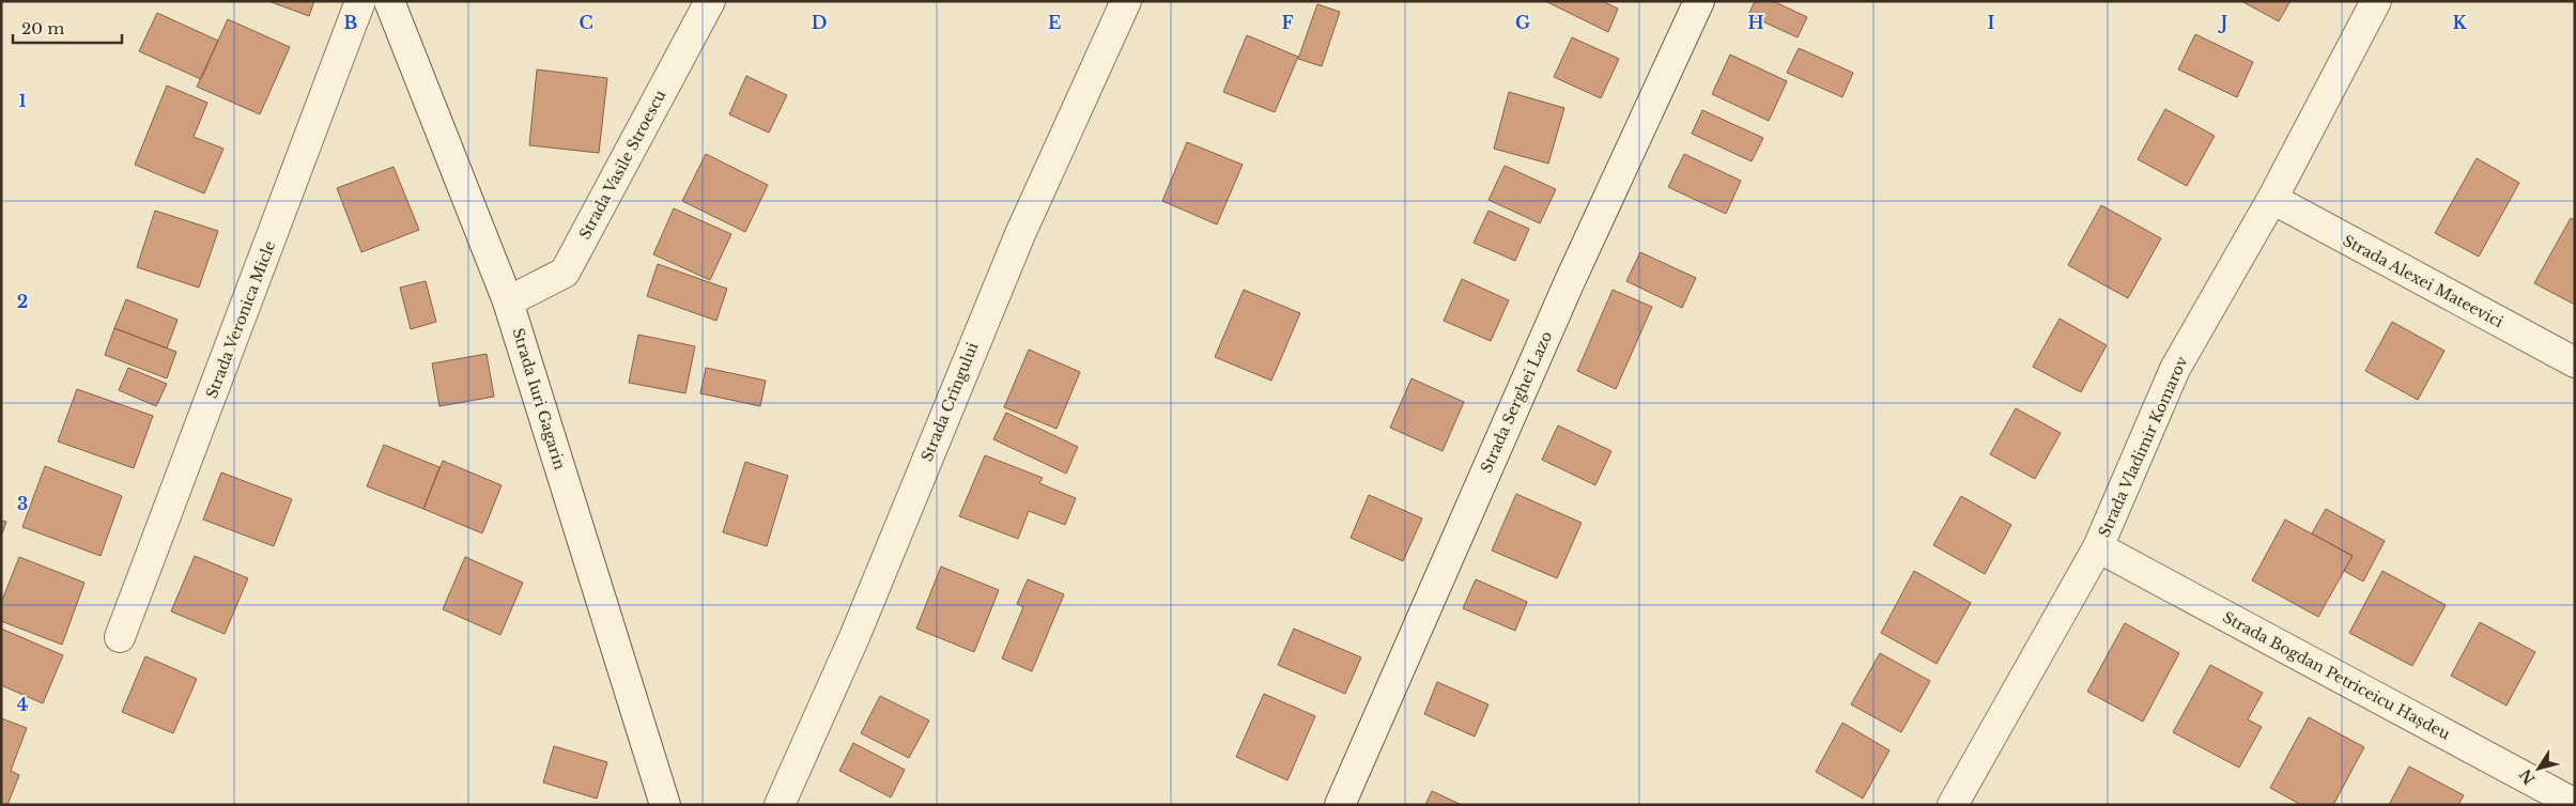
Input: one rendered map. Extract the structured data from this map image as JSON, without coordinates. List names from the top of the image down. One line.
{"streets":{"street":["Strada Vasile Stroescu","Strada Alexei Mateevici","Strada Veronica Micle","Strada Iuri Gagarin","Strada Crîngului","Strada Serghei Lazo","Strada Vladimir Komarov","Strada Bogdan Petriceicu Hașdeu"]},"crossings":[["Strada Vasile Stroescu","Strada Iuri Gagarin"],["Strada Alexei Mateevici","Strada Vladimir Komarov"],["Strada Vladimir Komarov","Strada Bogdan Petriceicu Hașdeu"]],"scale_bar":"20 m","north":"bottom left","grid":{"columns":["B","C","D","E","F","G","H","I","J","K"],"rows":["1","2","3","4"]}}
